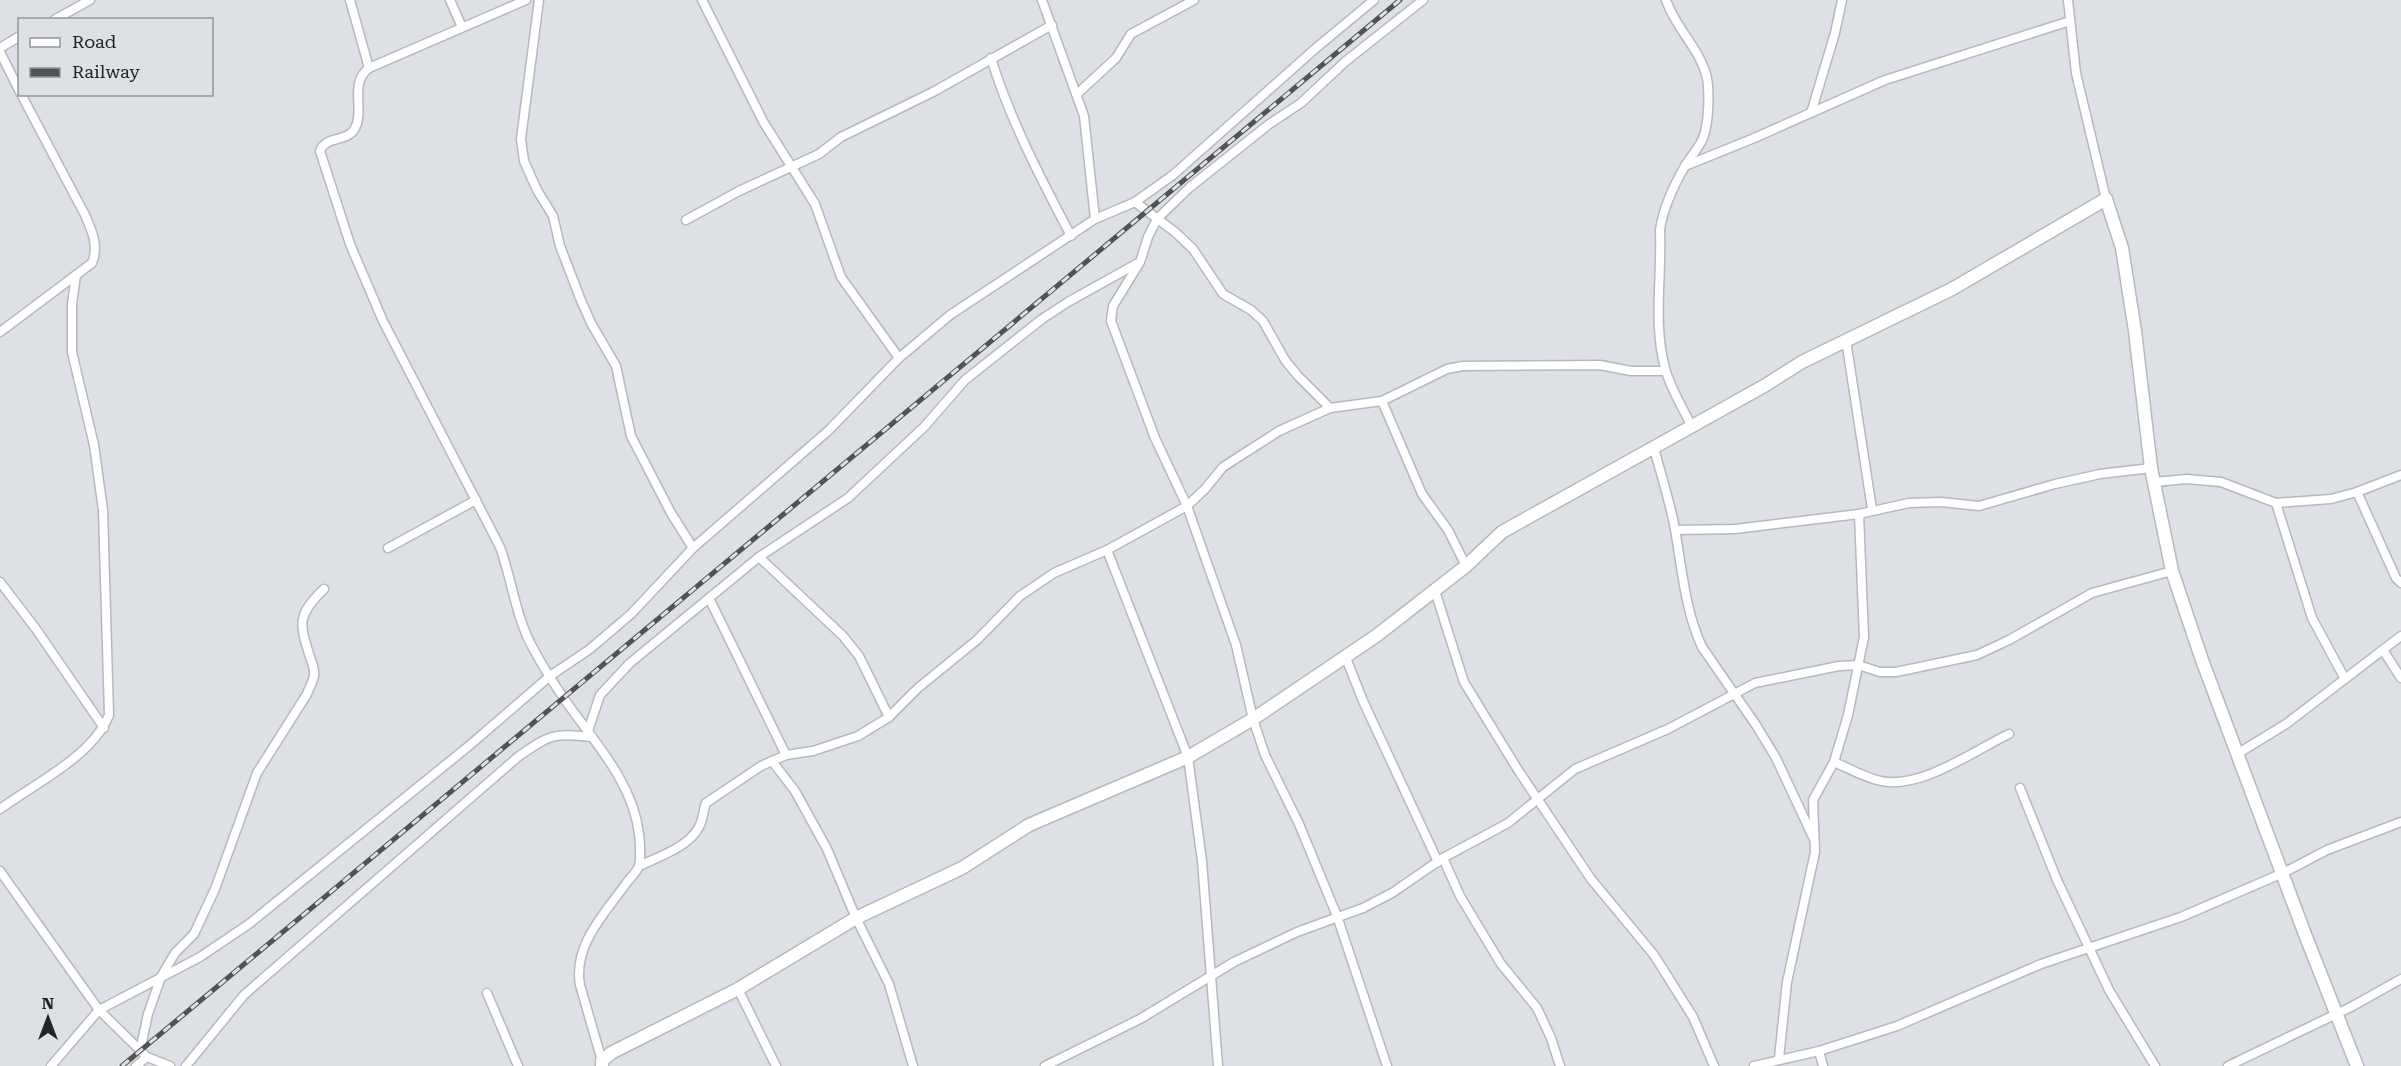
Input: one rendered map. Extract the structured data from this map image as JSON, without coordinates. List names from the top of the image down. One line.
{"legend":["Road","Railway"],"north":"top"}
